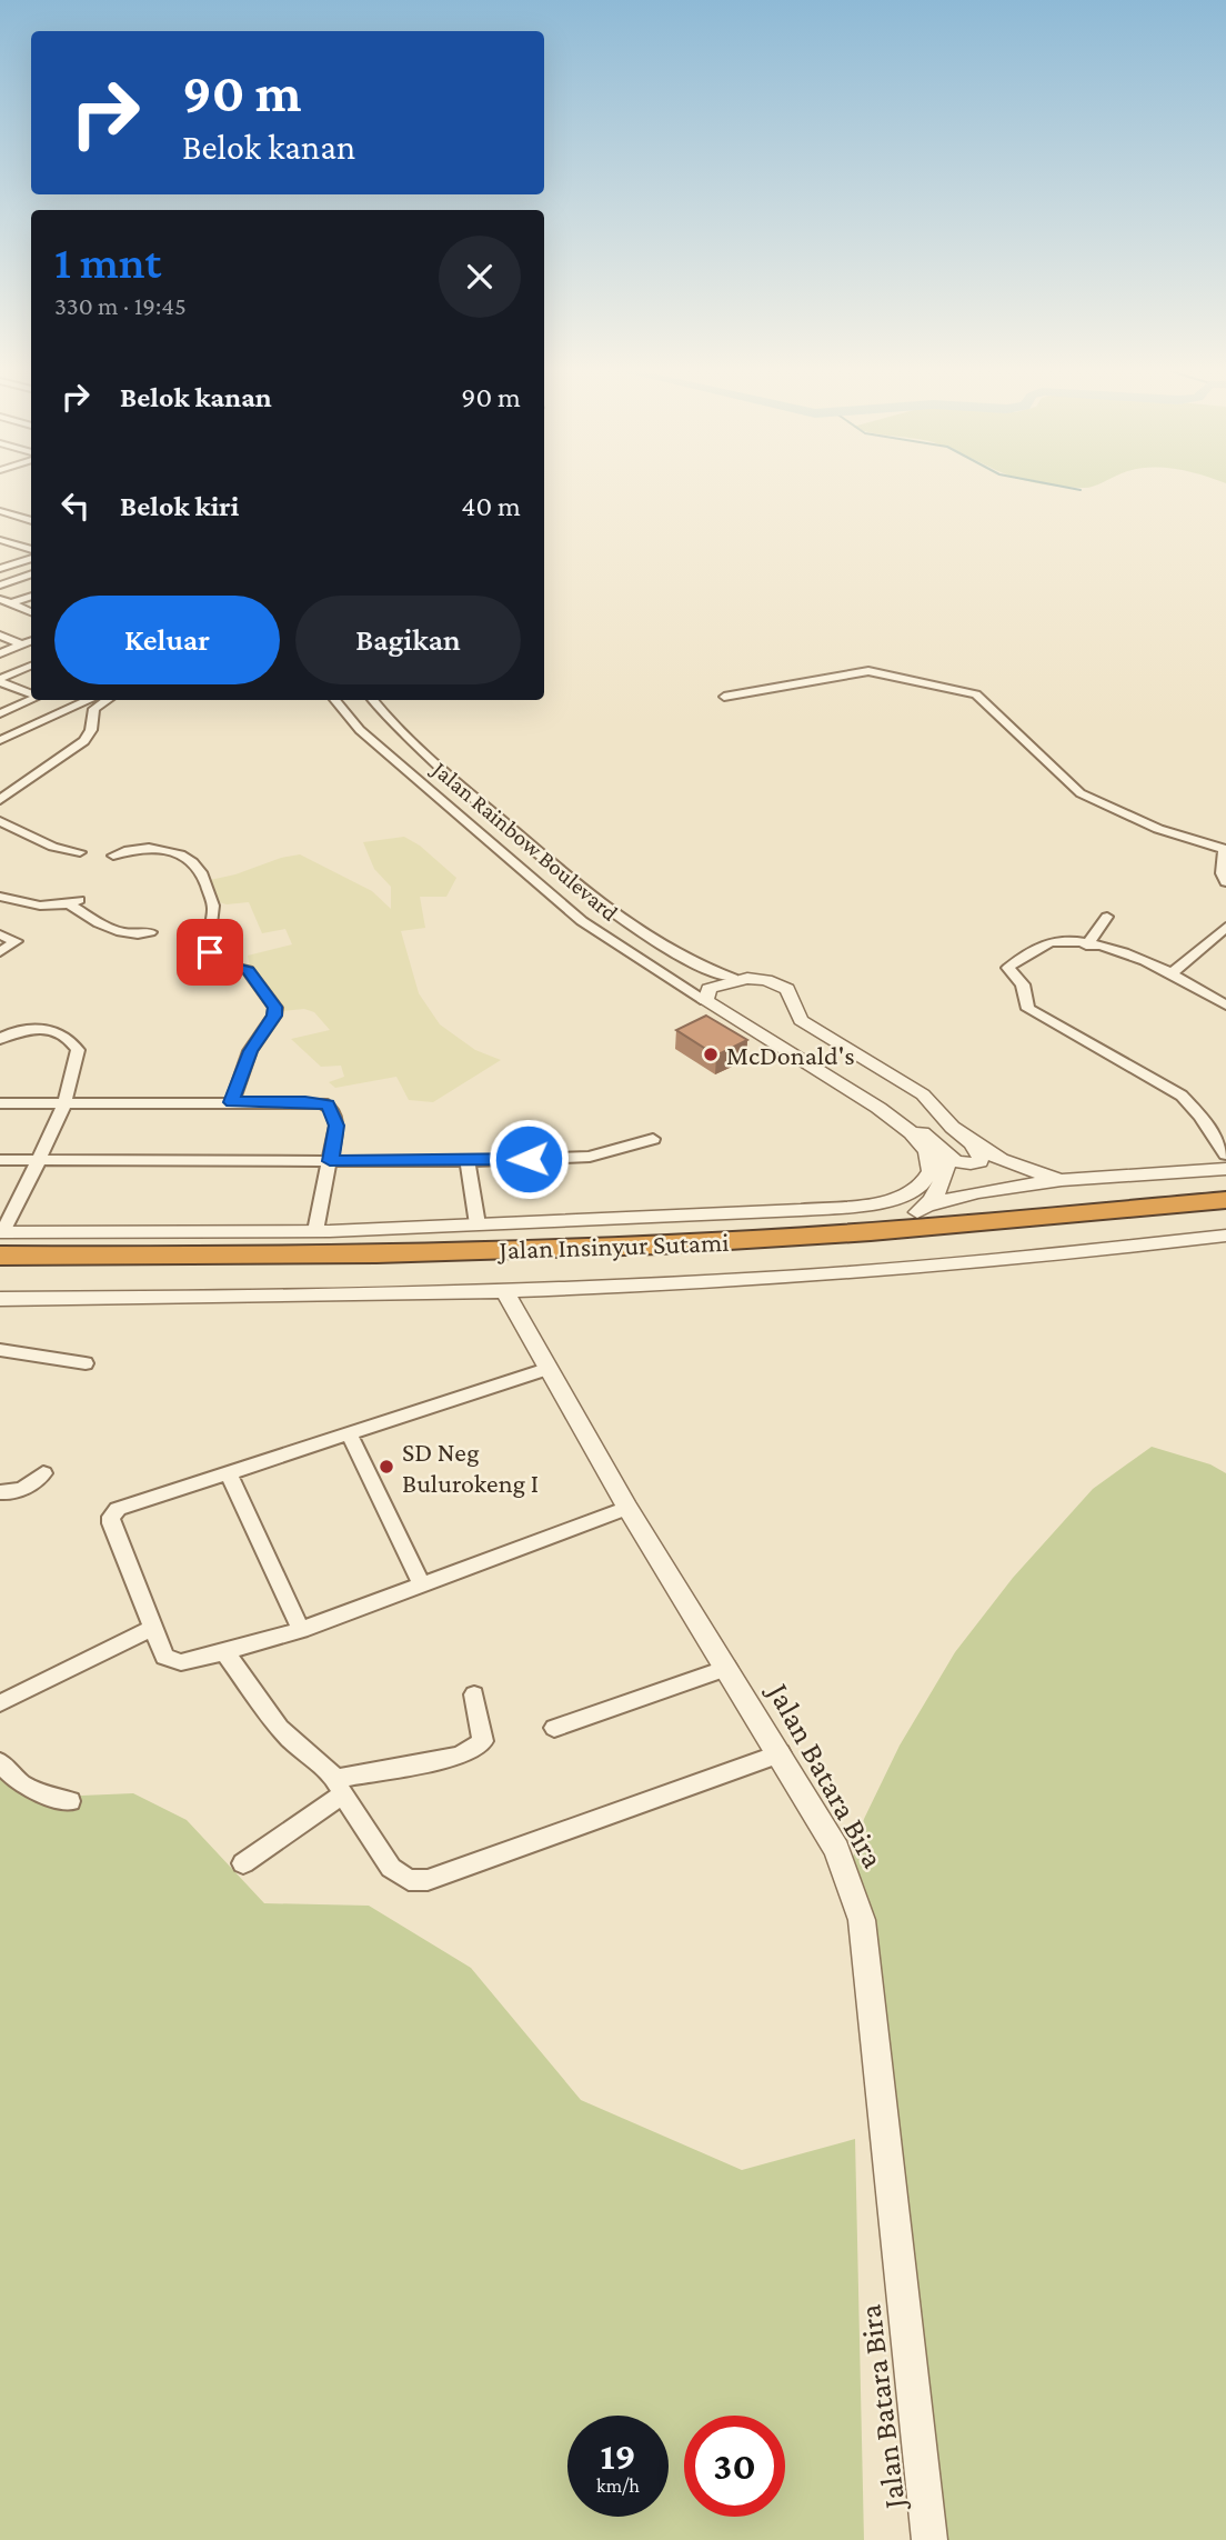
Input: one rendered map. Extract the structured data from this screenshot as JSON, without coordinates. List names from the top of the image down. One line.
{"streets":{"highway":["Jalan Insinyur Sutami"],"street":["Jalan Rainbow Boulevard","Jalan Batara Bira"]},"places":["McDonald's","SD Neg Bulurokeng I"],"page":{"turn":["90 m","Belok kanan"],"heading":["1 mnt","330 m · 19:45"],"list":[{"name":"Belok kanan","value":"90 m"},{"name":"Belok kiri","value":"40 m"}],"buttons":["Keluar","Bagikan"],"speed":"19 km/h","limit":"30"}}
